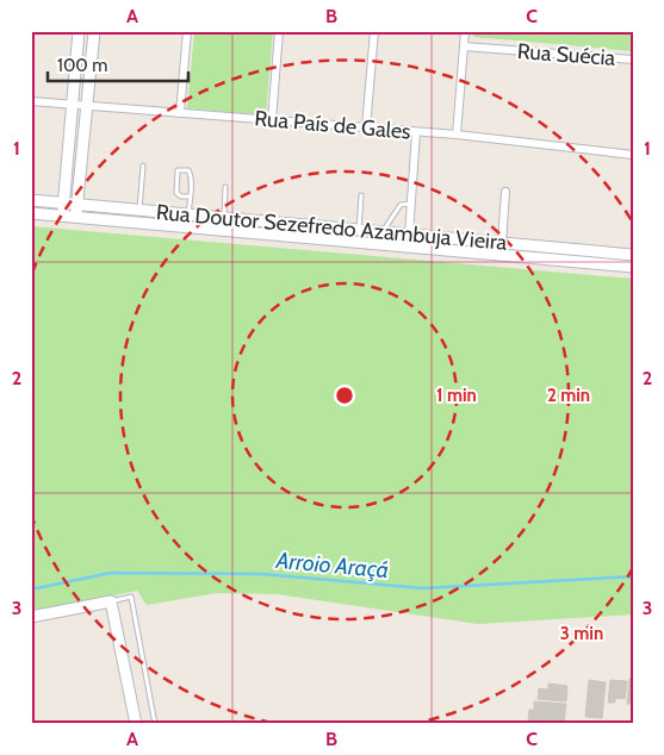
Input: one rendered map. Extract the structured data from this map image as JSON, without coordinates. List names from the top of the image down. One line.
{"streets":{"main road":["Rua Doutor Sezefredo Azambuja Vieira"],"street":["Rua Suécia","Rua País de Gales"]},"water":["Arroio Araçá"],"scale_bar":"100 m","grid":{"columns":["A","B","C"],"rows":["1","2","3"]},"rings":["1 min","2 min","3 min"]}
